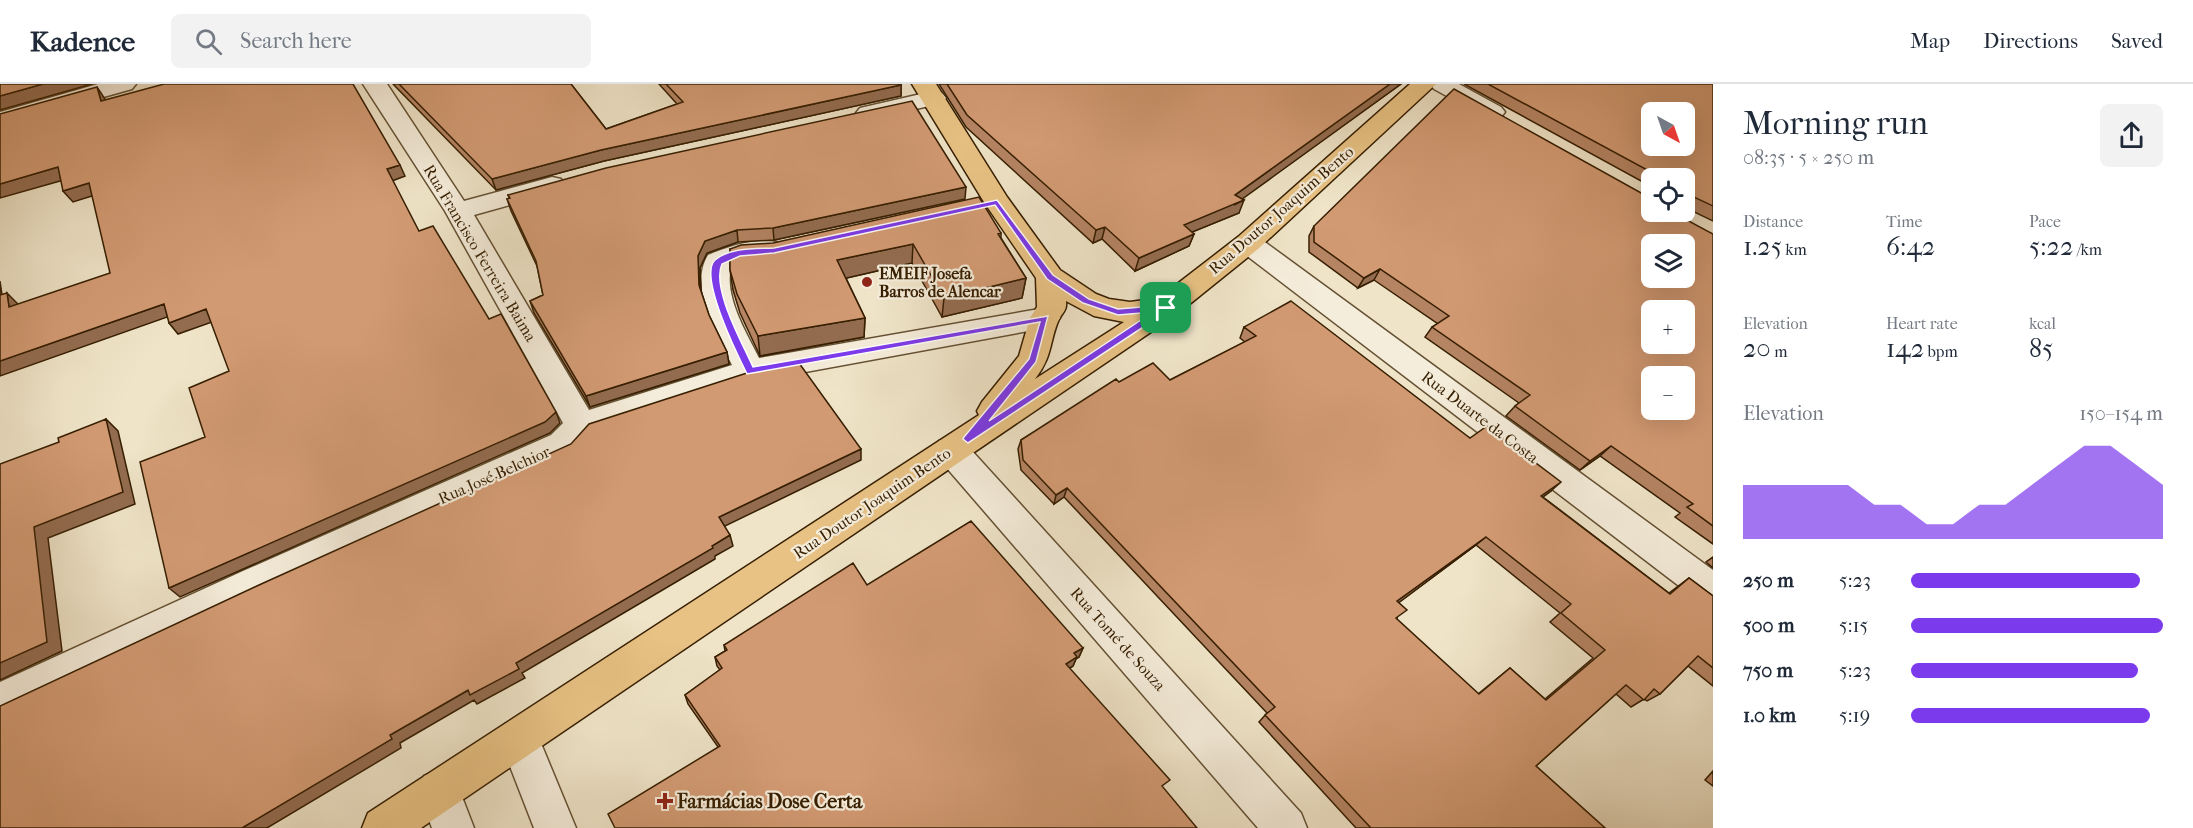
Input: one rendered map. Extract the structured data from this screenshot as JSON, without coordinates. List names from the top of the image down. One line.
{"streets":{"main road":["Rua Doutor Joaquim Bento"],"street":["Rua Francisco Ferreira Baima","Rua Duarte da Costa","Rua José Belchior","Rua Tomé de Souza"]},"crossings":[["Rua Doutor Joaquim Bento","Rua Duarte da Costa"],["Rua Doutor Joaquim Bento","Rua Tomé de Souza"],["Rua Francisco Ferreira Baima","Rua José Belchior"]],"places":{"other":["EMEIF Josefa Barros de Alencar"],"health":["Farmácias Dose Certa"]},"north":"bottom right","page":{"header":"Kadence","search":"Search here","nav":["Map","Directions","Saved"],"heading":["Morning run","08:35 · 5 × 250 m"],"map_buttons":["+","−"],"stats":[["Distance","1.25 km"],["Time","6:42"],["Pace","5:22 /km"],["Elevation","20 m"],["Heart rate","142 bpm"],["kcal","85"]],"chart":["Elevation","150–154 m"],"list":[{"name":"250 m","note":"5:23"},{"name":"500 m","note":"5:15"},{"name":"750 m","note":"5:23"},{"name":"1.0 km","note":"5:19"}]}}
